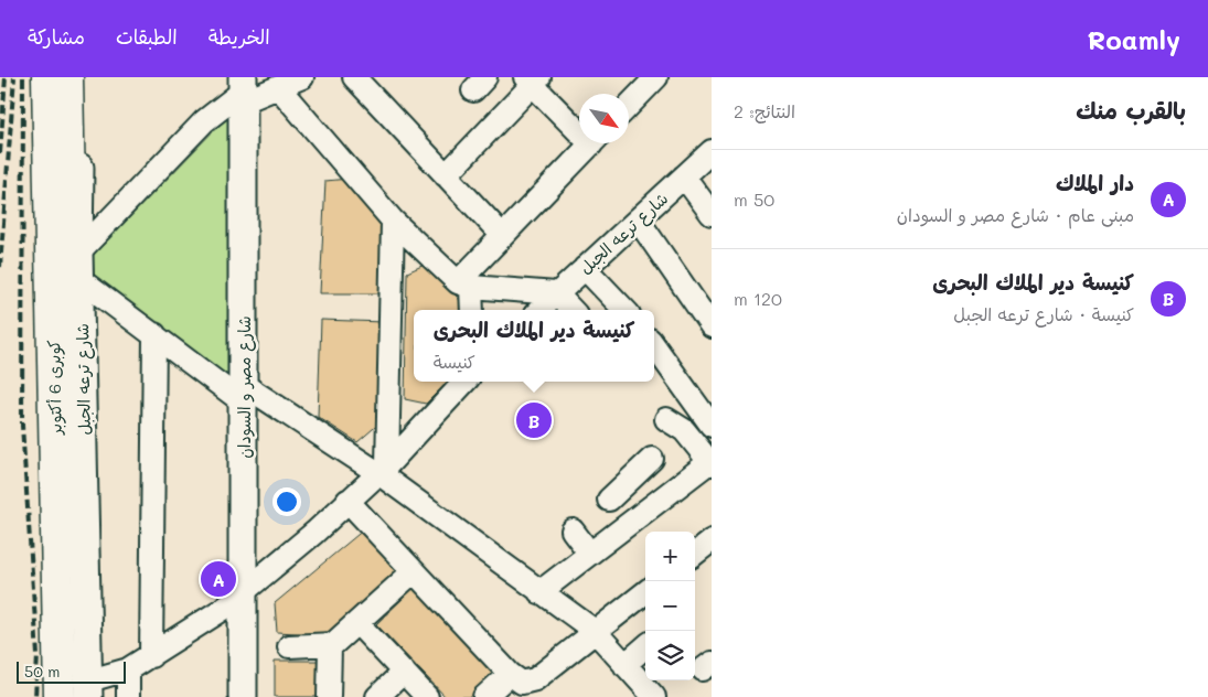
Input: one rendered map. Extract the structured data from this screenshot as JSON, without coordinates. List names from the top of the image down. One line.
{"streets":{"highway":["كوبرى 6 أكتوبر"],"main road":["شارع ترعه الجبل","شارع مصر و السودان"]},"crossings":[["شارع ترعه الجبل","كوبرى 6 أكتوبر"]],"scale_bar":"50 m","north":"bottom right","page":{"header":"Roamly","nav":["الخريطة","الطبقات","مشاركة"],"heading":["بالقرب منك","النتائج: 2"],"list":[{"mark":"A","name":"دار الملاك","note":"مبنى عام · شارع مصر و السودان","value":"50 m"},{"mark":"B","name":"كنيسة دير الملاك البحرى","note":"كنيسة · شارع ترعه الجبل","value":"120 m"}],"popup":["كنيسة دير الملاك البحرى","كنيسة"],"pins":["B","A"],"map_buttons":["+","−"],"scale":"50 m"}}
